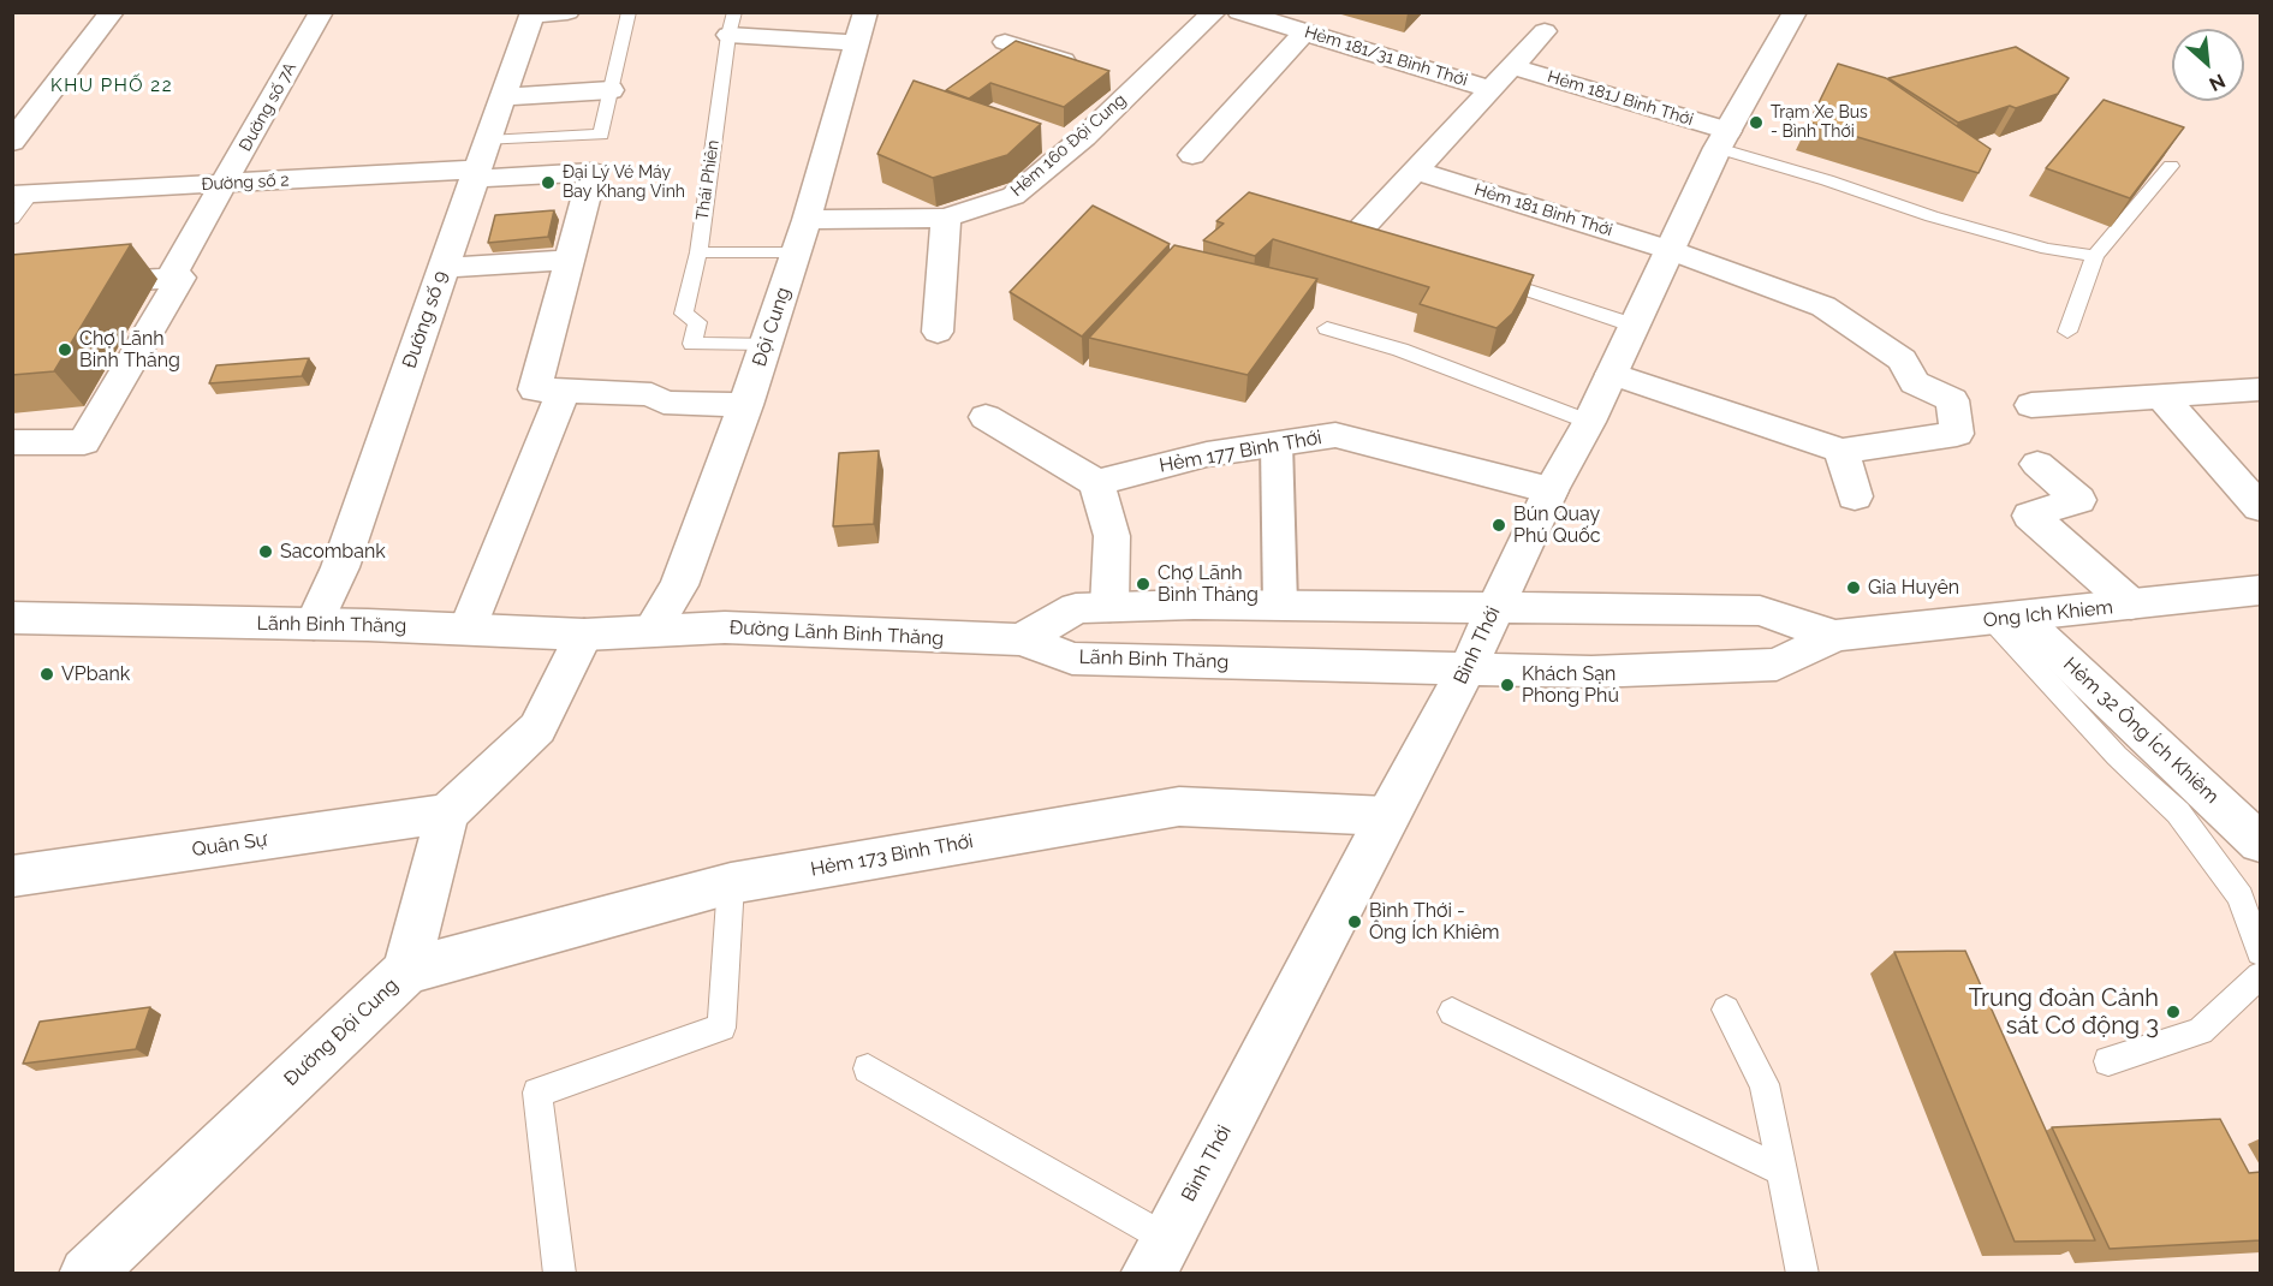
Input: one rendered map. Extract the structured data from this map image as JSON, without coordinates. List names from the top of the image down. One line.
{"streets":{"street":["Hẻm 181/31 Bình Thới","Hẻm 181J Bình Thới","Đường số 7A","Hẻm 160 Đội Cung","Đường số 2","Hẻm 181 Bình Thới","Đường số 9","Đội Cung","Hẻm 177 Bình Thới","Ong Ich Khiem","Lãnh Binh Thăng","Đường Lãnh Binh Thăng","Bình Thới","Hẻm 32 Ông Ích Khiêm","Quân Sự","Hẻm 173 Bình Thới","Đường Đội Cung"],"lane":["Thái Phiên"]},"crossings":[["Hẻm 181J Bình Thới","Bình Thới"],["Đường số 7A","Đường số 2"],["Hẻm 160 Đội Cung","Đội Cung"],["Thái Phiên","Đội Cung"],["Đường số 2","Đường số 9"],["Hẻm 181 Bình Thới","Bình Thới"],["Đường số 9","Lãnh Binh Thăng"],["Đội Cung","Lãnh Binh Thăng"],["Đội Cung","Đường Lãnh Binh Thăng"],["Hẻm 177 Bình Thới","Bình Thới"],["Ong Ich Khiem","Lãnh Binh Thăng"],["Ong Ich Khiem","Bình Thới"],["Ong Ich Khiem","Hẻm 32 Ông Ích Khiêm"],["Lãnh Binh Thăng","Đường Lãnh Binh Thăng"],["Lãnh Binh Thăng","Bình Thới"],["Bình Thới","Hẻm 173 Bình Thới"],["Quân Sự","Đường Đội Cung"],["Hẻm 173 Bình Thới","Đường Đội Cung"]],"districts":["KHU PHỐ 22"],"places":["Trạm Xe Bus - Bình Thới","Đại Lý Vé Máy Bay Khang Vinh","Chợ Lãnh Binh Thăng","Bún Quay Phú Quốc","Sacombank","Chợ Lãnh Bình Thăng","Gia Huyên","VPbank","Khách Sạn Phong Phú","Bình Thới - Ông Ích Khiêm","Trung đoàn Cảnh sát Cơ động 3"],"north":"bottom right"}
